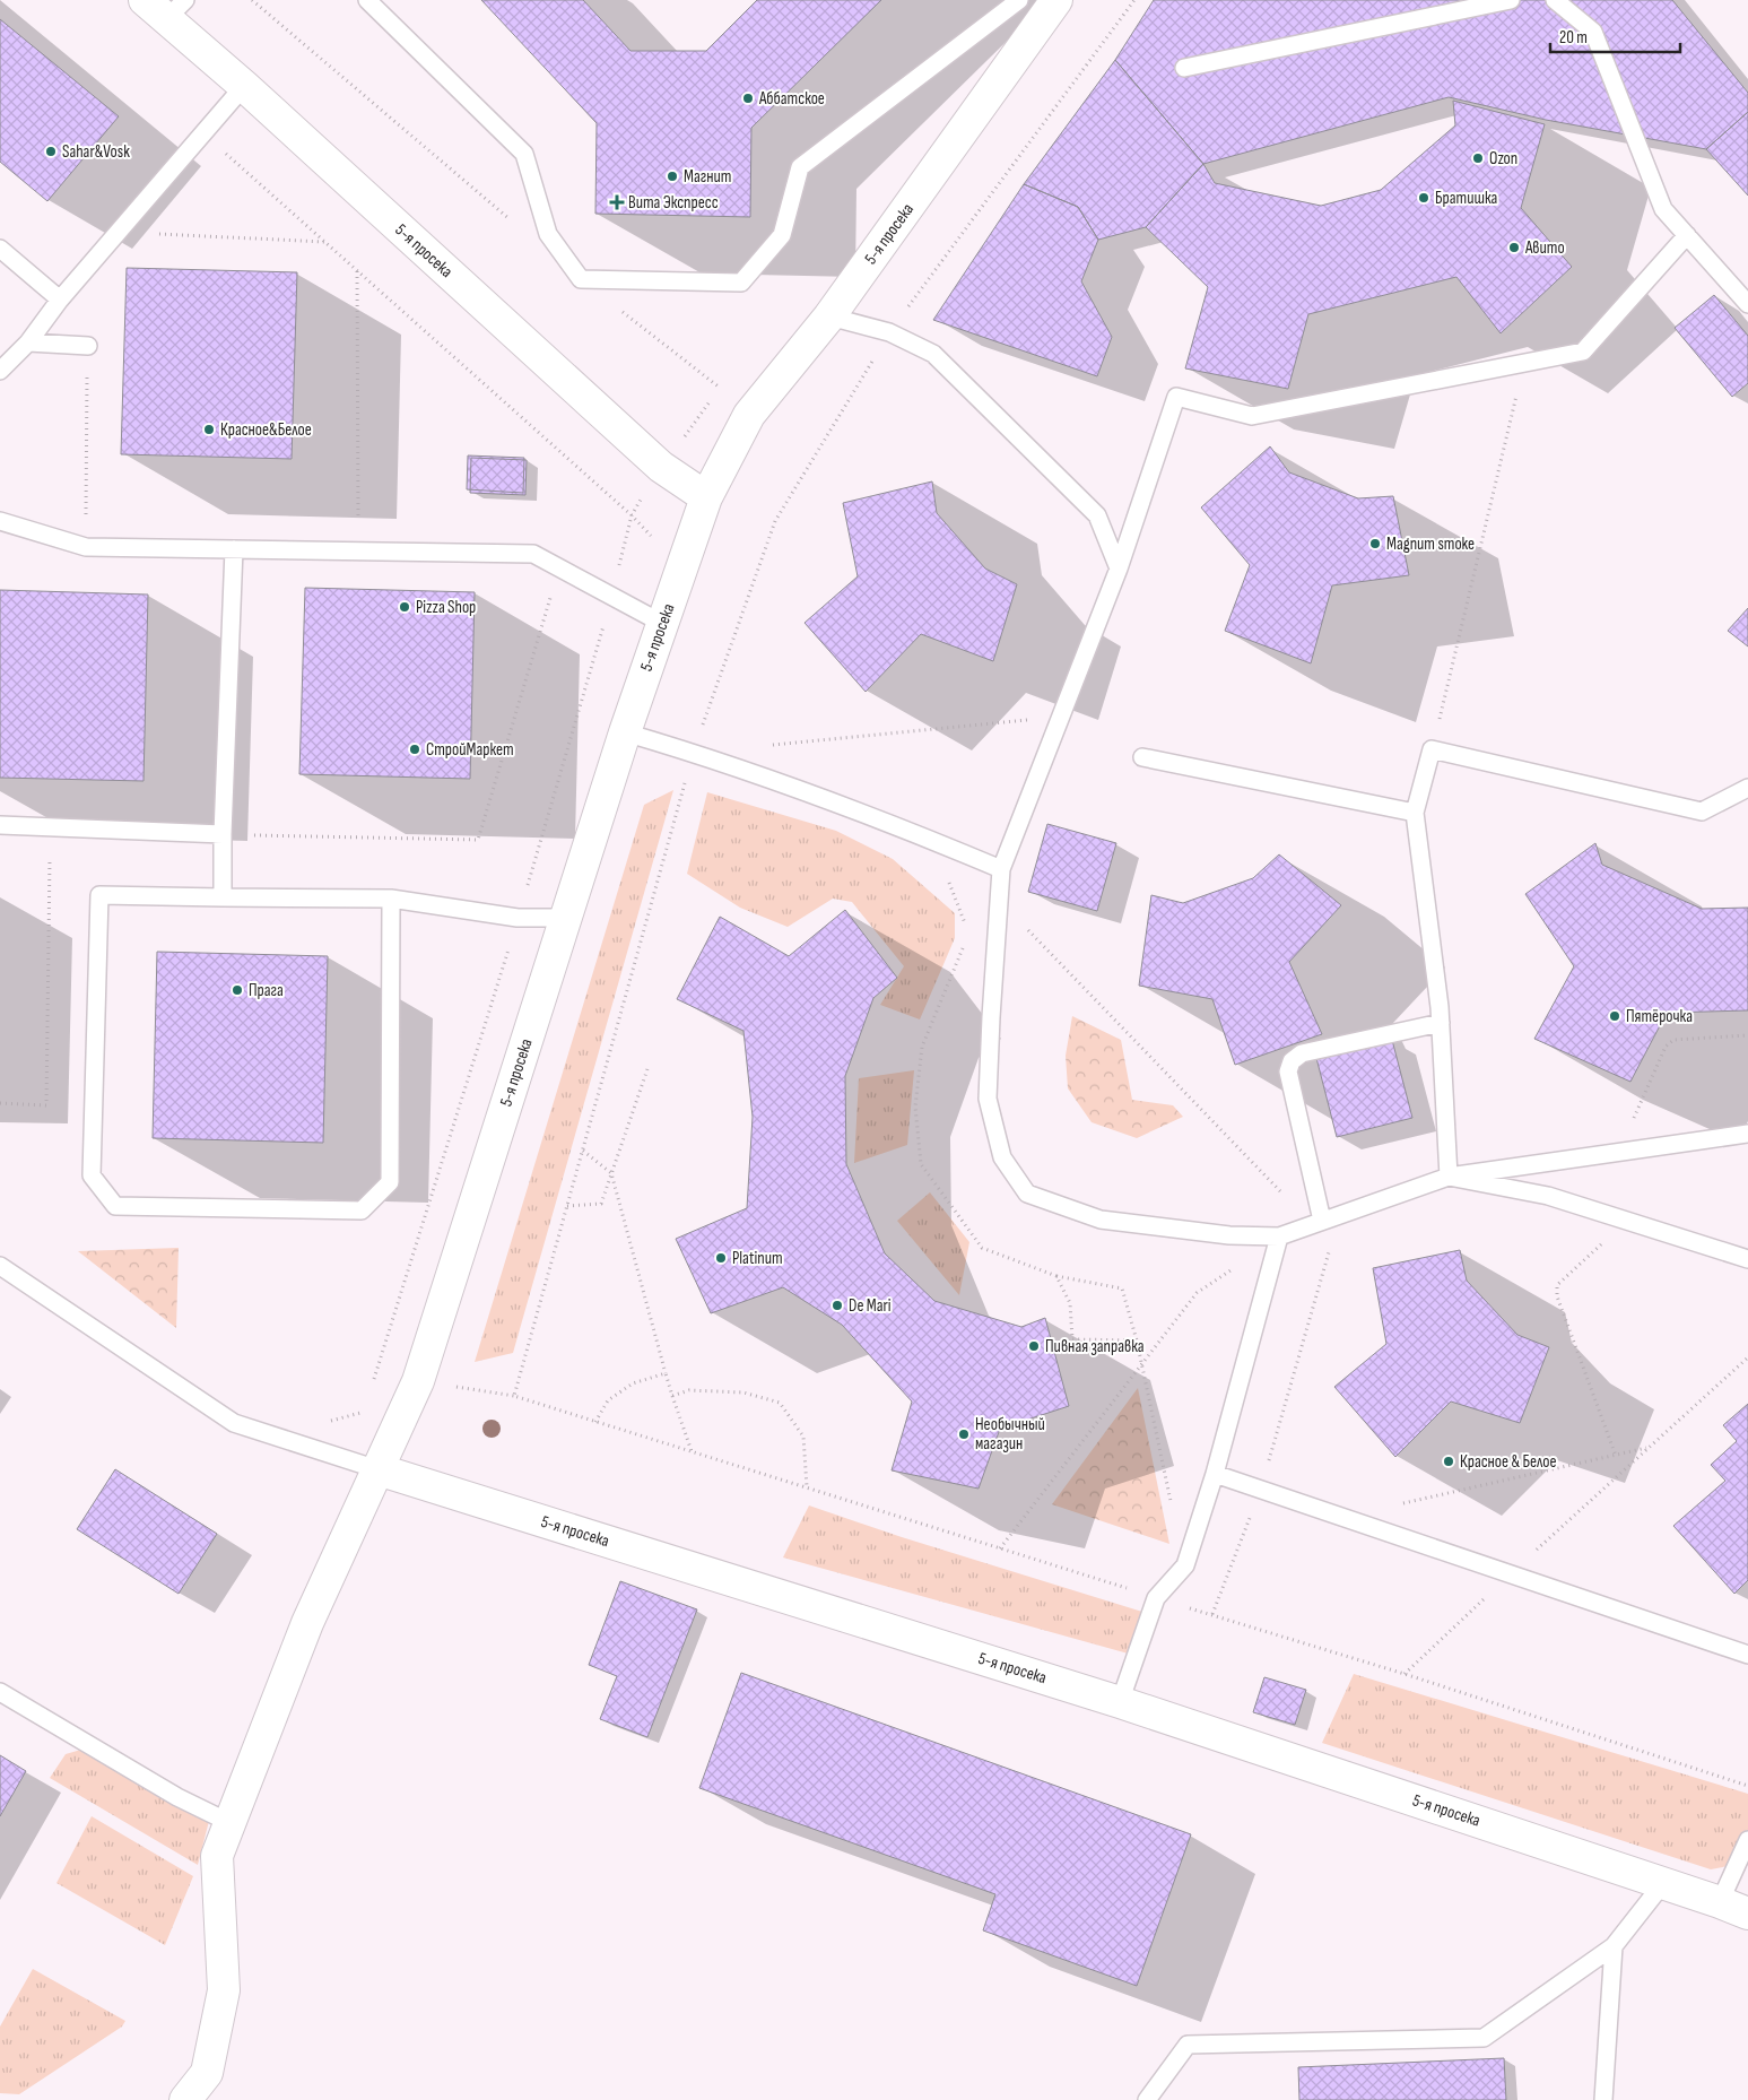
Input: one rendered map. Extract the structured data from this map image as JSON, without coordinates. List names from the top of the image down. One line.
{"streets":{"street":["5-я просека"]},"places":{"other":["Аббатское","Sahar&Vosk","Ozon","Магнит","Братишка","Авито","Красное&Белое","Magnum smoke","Pizza Shop","СтройМаркет","Прага","Пятёрочка","Platinum","De Mari","Пивная заправка","Необычный магазин","Красное & Белое"],"health":["Вита Экспресс"]},"scale_bar":"20 m"}
